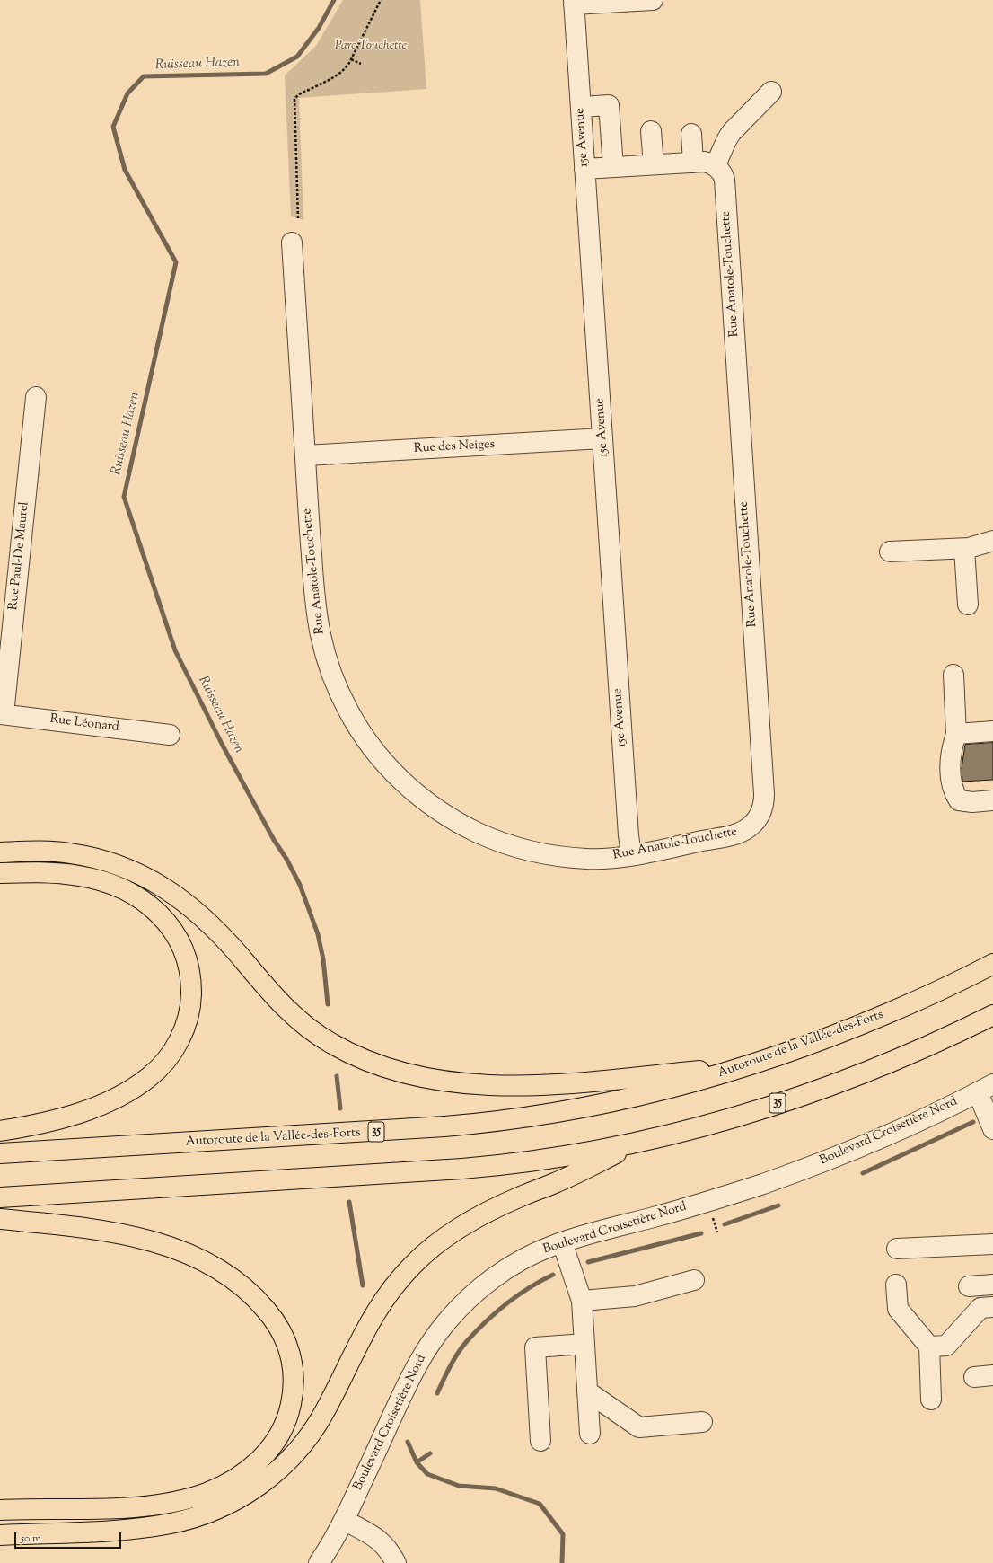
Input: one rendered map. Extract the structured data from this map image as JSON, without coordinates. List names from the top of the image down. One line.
{"streets":{"highway":["Autoroute de la Vallée-des-Forts","35"],"street":["15e Avenue","Rue Anatole-Touchette","Rue des Neiges","Rue Paul-De Maurel","Rue Léonard","Boulevard Croisetière Nord"]},"crossings":[["15e Avenue","Rue Anatole-Touchette"],["15e Avenue","Rue des Neiges"],["Rue Anatole-Touchette","Rue des Neiges"],["Rue Paul-De Maurel","Rue Léonard"]],"water":["Ruisseau Hazen"],"parks":["Parc Touchette"],"scale_bar":"50 m"}
